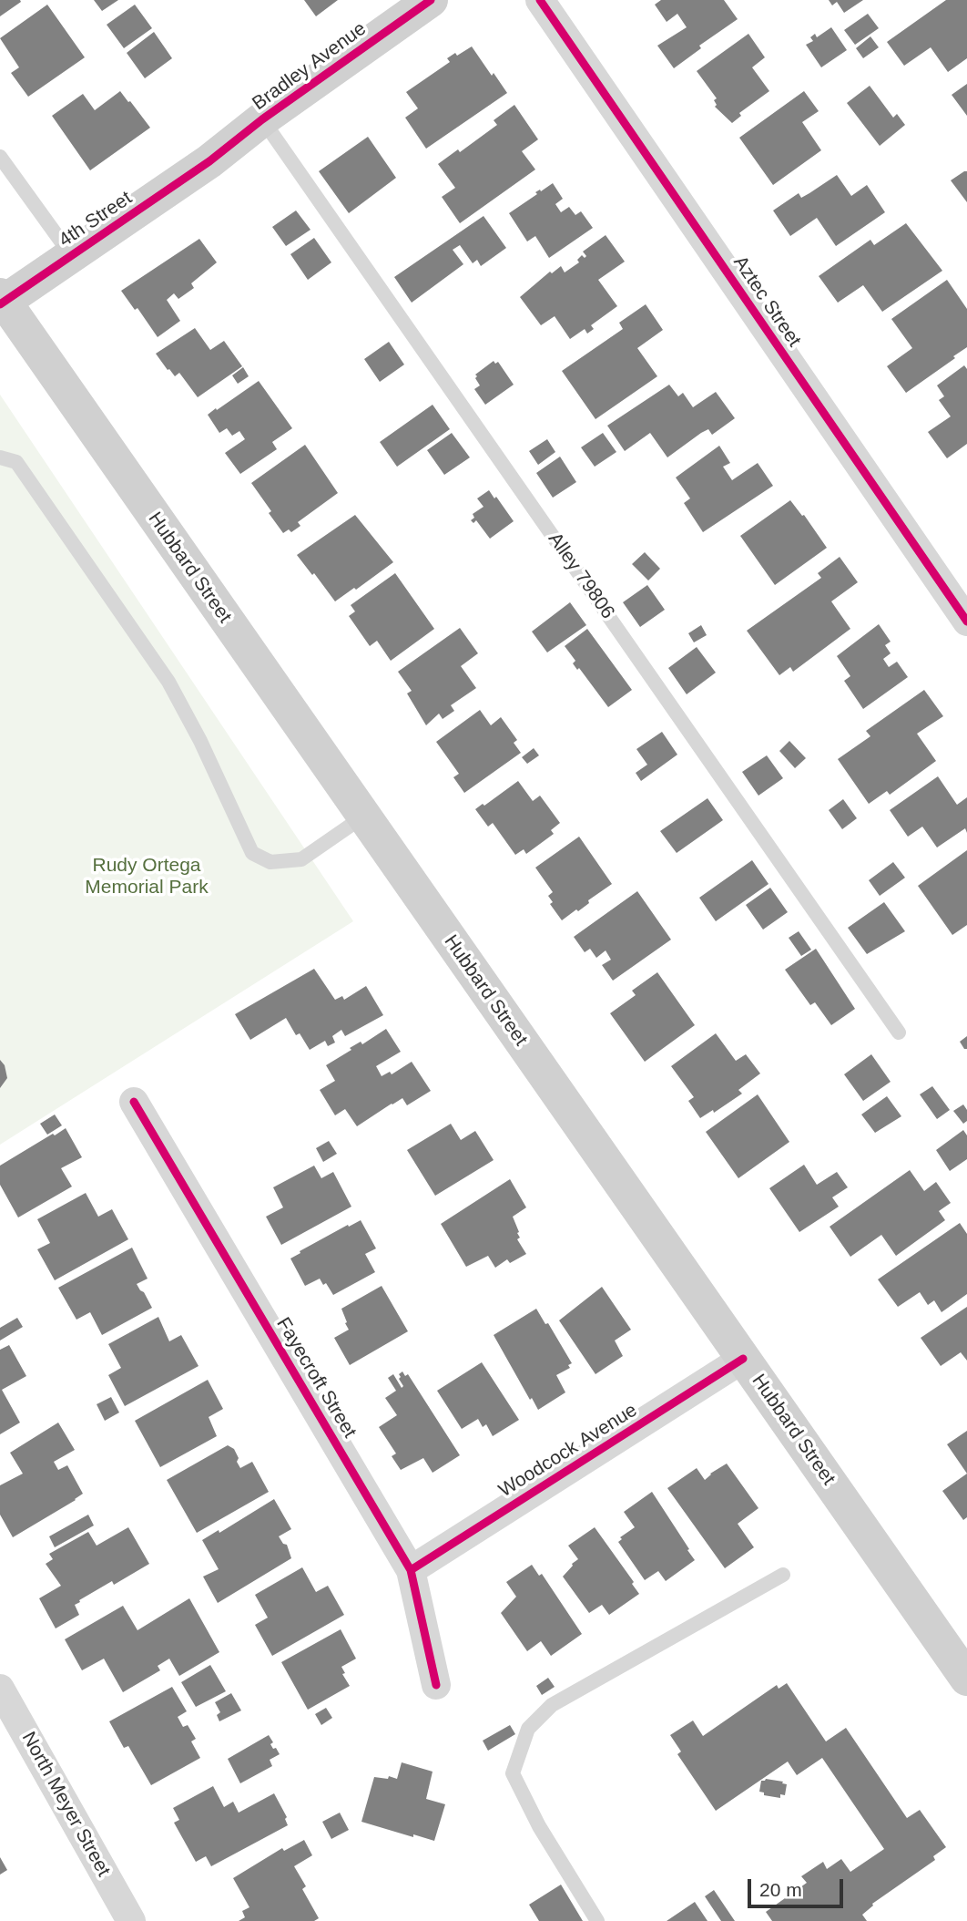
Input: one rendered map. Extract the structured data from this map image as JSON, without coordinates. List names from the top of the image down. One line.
{"streets":{"main road":["Bradley Avenue","4th Street","Hubbard Street"],"street":["Aztec Street","Fayecroft Street","Woodcock Avenue","North Meyer Street"],"lane":["Alley 79806"]},"crossings":[["Bradley Avenue","4th Street"],["Bradley Avenue","Alley 79806"],["4th Street","Hubbard Street"],["Hubbard Street","Woodcock Avenue"],["Fayecroft Street","Woodcock Avenue"]],"parks":["Rudy Ortega Memorial Park"],"scale_bar":"20 m"}
